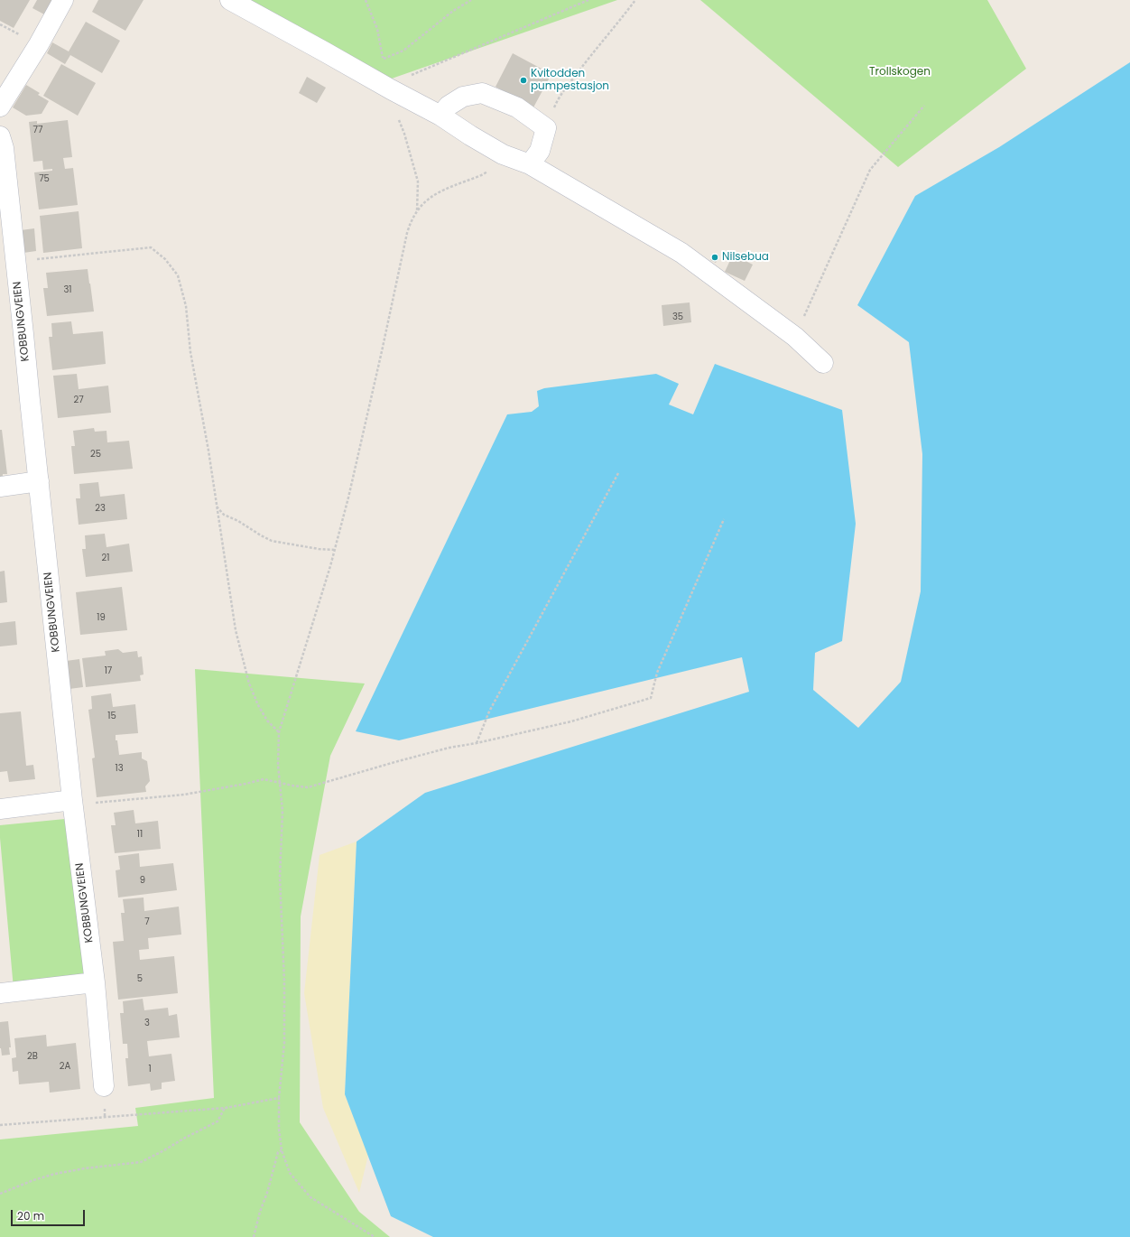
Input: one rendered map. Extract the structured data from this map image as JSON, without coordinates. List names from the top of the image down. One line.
{"streets":{"street":["KOBBUNGVEIEN"]},"parks":["Trollskogen"],"places":["Kvitodden pumpestasjon","Nilsebua"],"house_numbers":["77","75","31","35","27","25","23","21","19","17","15","13","11","9","7","5","3","2B","2A","1"],"scale_bar":"20 m"}
